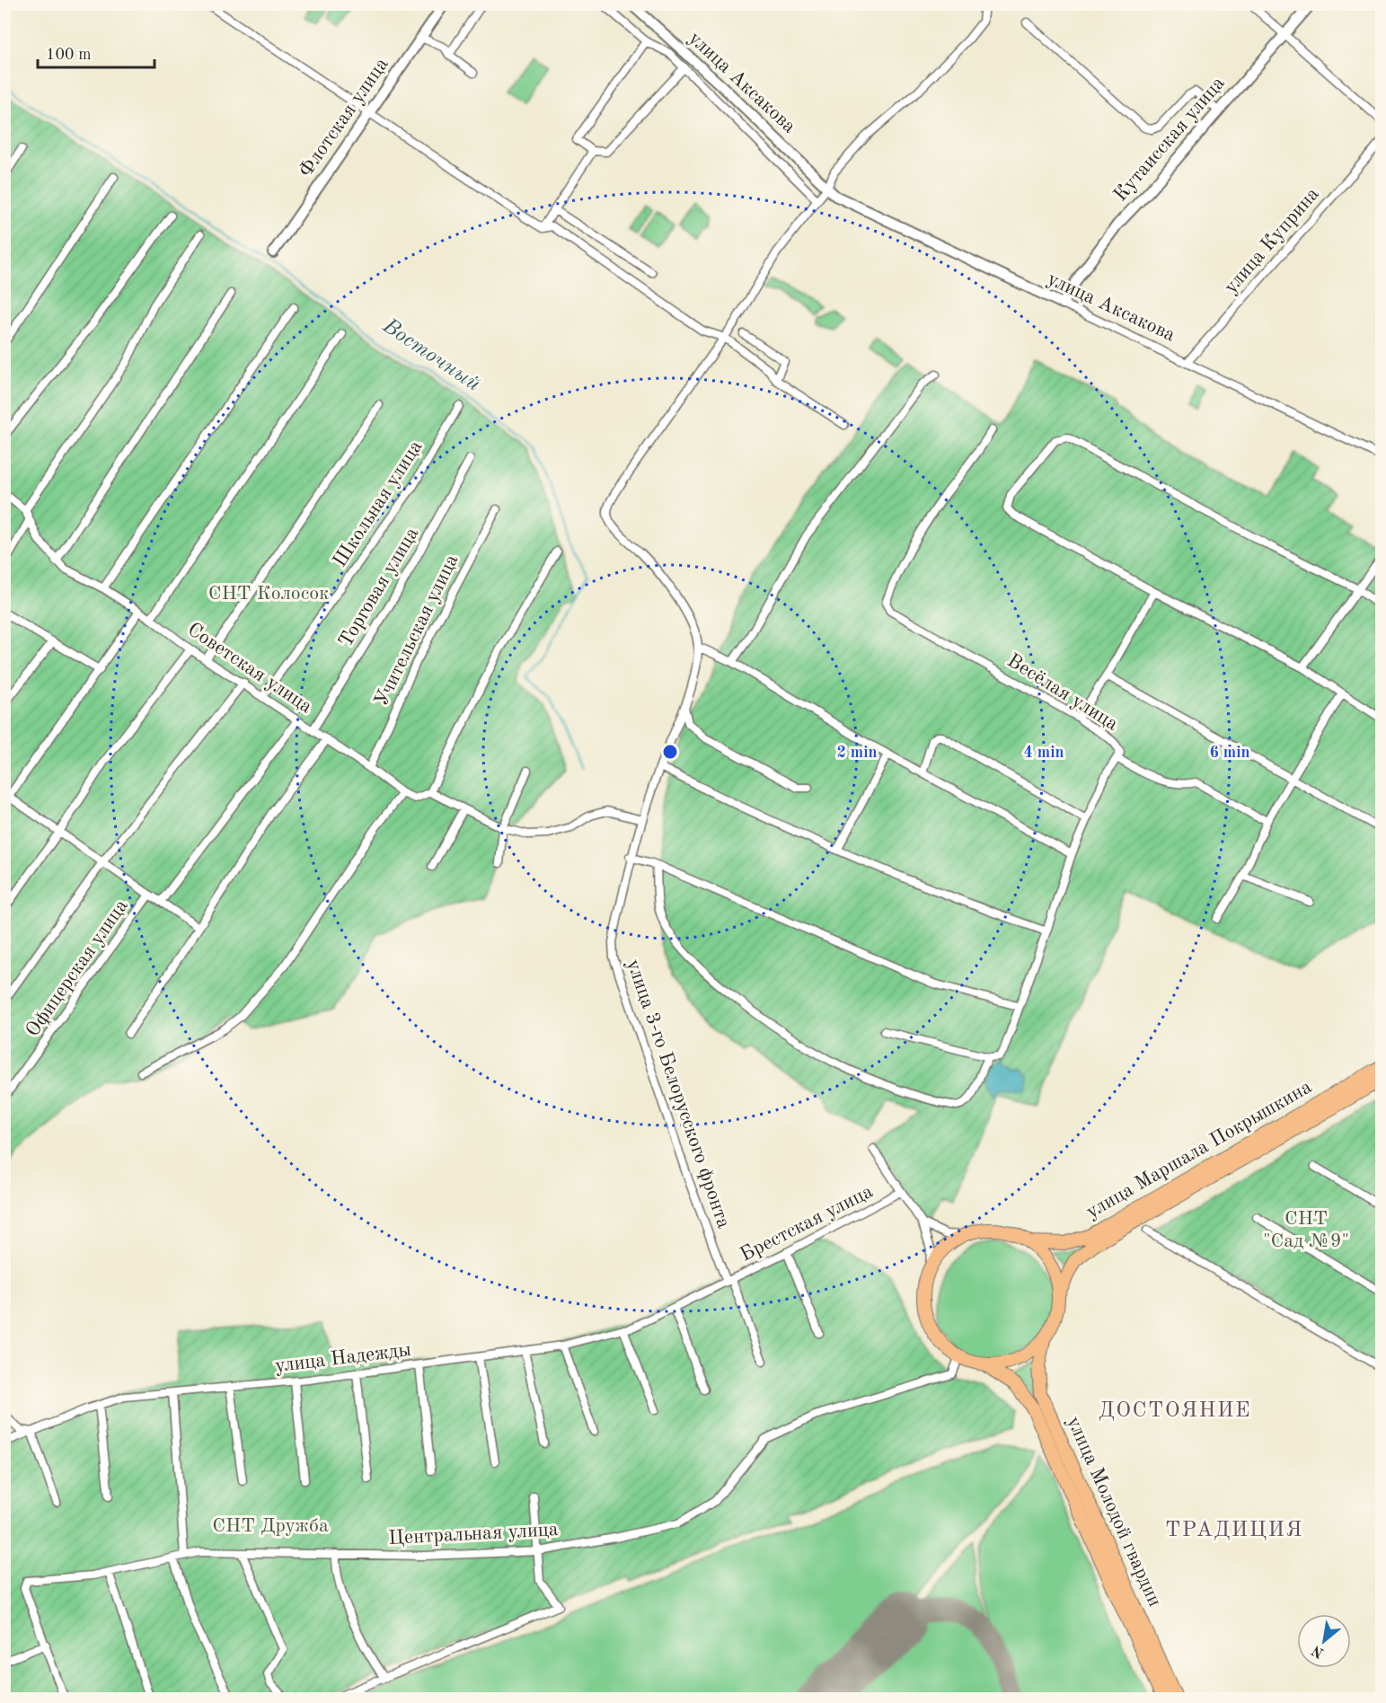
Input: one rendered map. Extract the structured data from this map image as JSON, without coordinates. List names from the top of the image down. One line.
{"streets":{"main road":["улица Маршала Покрышкина","улица Молодой гвардии"],"street":["улица Аксакова","Флотская улица","Кутаисская улица","улица Куприна","Школьная улица","Торговая улица","Учительская улица","Советская улица","Весёлая улица","Офицерская улица","улица 3-го Белорусского фронта","Брестская улица","улица Надежды","Центральная улица"]},"crossings":[["улица Аксакова","Кутаисская улица"],["улица Аксакова","улица Куприна"],["Школьная улица","Советская улица"],["Торговая улица","Советская улица"],["Учительская улица","Советская улица"],["улица 3-го Белорусского фронта","Брестская улица"],["улица 3-го Белорусского фронта","улица Надежды"],["улица Маршала Покрышкина","улица Молодой гвардии"],["улица Маршала Покрышкина","Центральная улица"],["Брестская улица","улица Надежды"],["улица Молодой гвардии","Центральная улица"]],"districts":["ДОСТОЯНИЕ","ТРАДИЦИЯ"],"water":["Восточный"],"parks":["СНТ Колосок","СНТ \"Сад №9\"","СНТ Дружба"],"scale_bar":"100 m","north":"bottom left","rings":["2 min","4 min","6 min"]}
